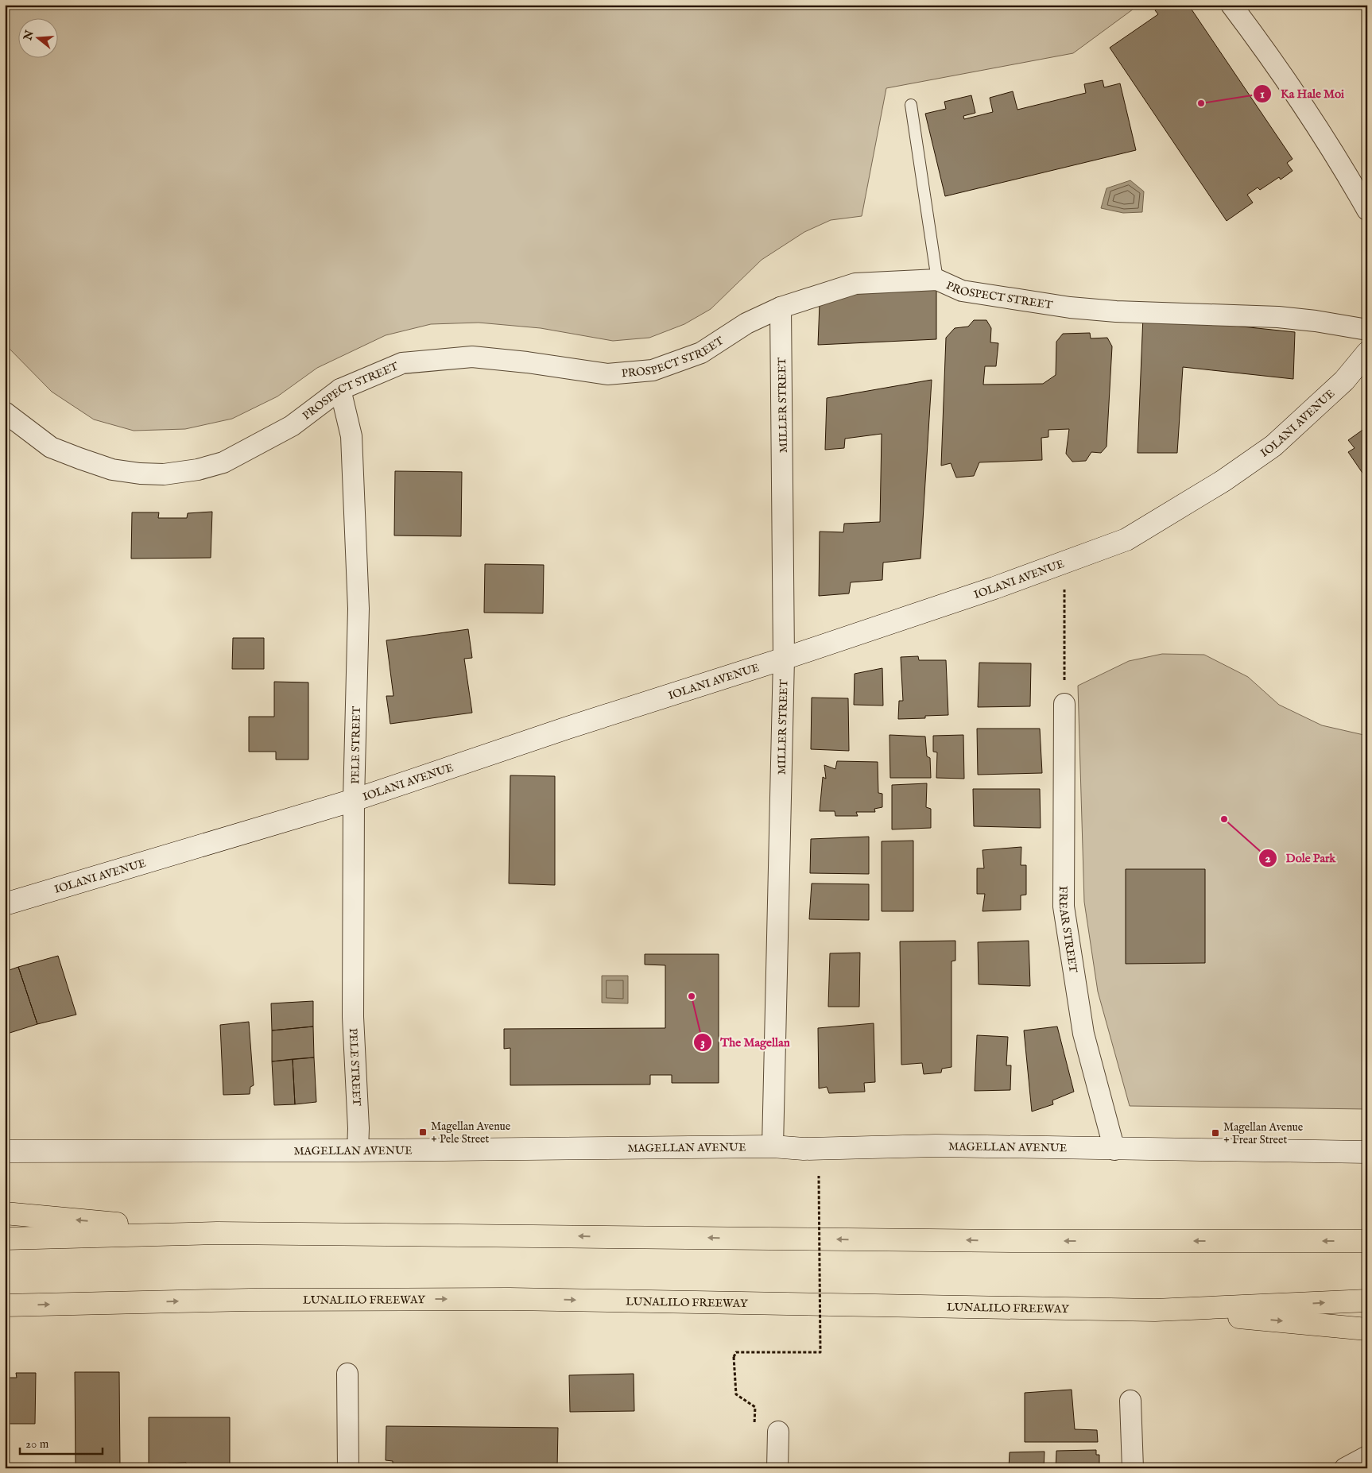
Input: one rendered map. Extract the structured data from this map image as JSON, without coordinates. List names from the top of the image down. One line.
{"streets":{"highway":["LUNALILO FREEWAY"],"main road":["IOLANI AVENUE","MAGELLAN AVENUE"],"street":["PROSPECT STREET","MILLER STREET","PELE STREET","FREAR STREET"]},"crossings":[["PROSPECT STREET","MILLER STREET"],["PROSPECT STREET","PELE STREET"],["MILLER STREET","IOLANI AVENUE"],["MILLER STREET","MAGELLAN AVENUE"],["IOLANI AVENUE","PELE STREET"],["PELE STREET","MAGELLAN AVENUE"],["FREAR STREET","MAGELLAN AVENUE"]],"places":{"other":["Ka Hale Moi","Dole Park","The Magellan"],"transit":["Magellan Avenue + Pele Street","Magellan Avenue + Frear Street"]},"scale_bar":"20 m","north":"left"}
